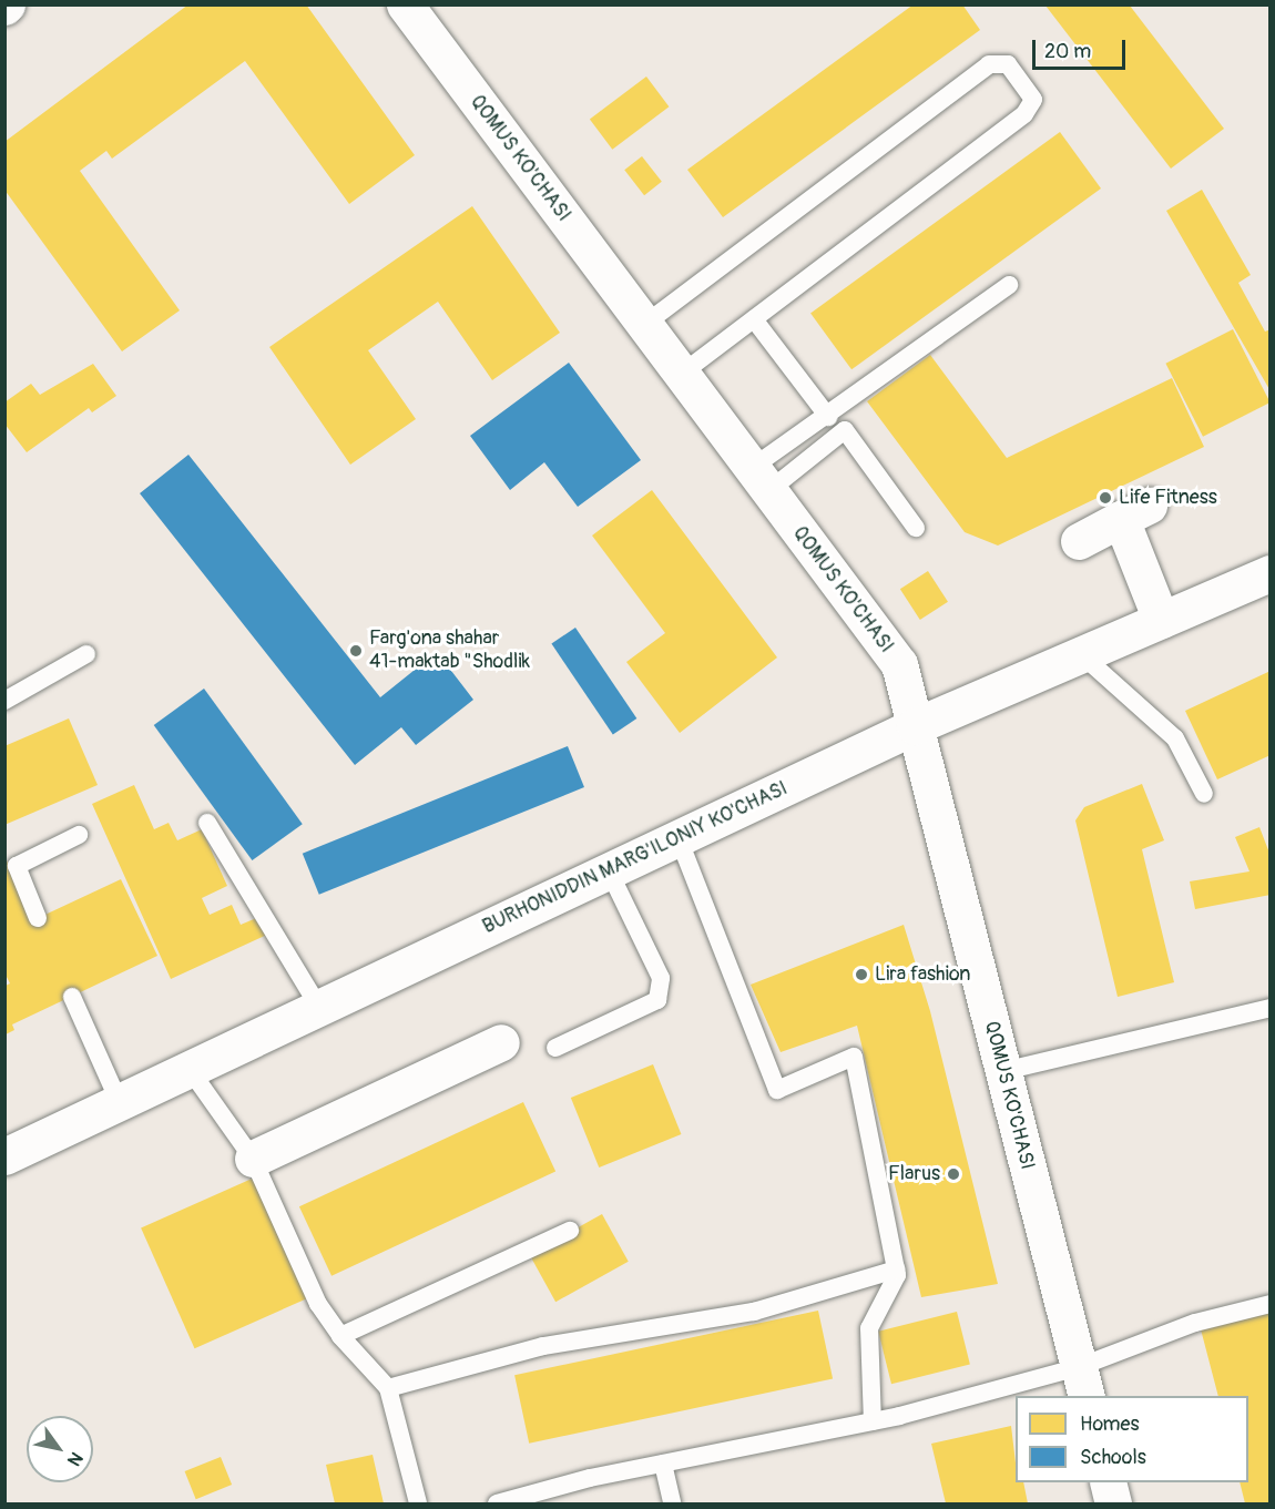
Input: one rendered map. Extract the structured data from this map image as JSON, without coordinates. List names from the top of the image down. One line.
{"streets":{"street":["QOMUS KO'CHASI","BURHONIDDIN MARG'ILONIY KO'CHASI"]},"crossings":[["QOMUS KO'CHASI","BURHONIDDIN MARG'ILONIY KO'CHASI"]],"places":["Life Fitness","Farg'ona shahar 41-maktab \"Shodlik","Lira fashion","Flarus"],"legend":["Homes","Schools"],"scale_bar":"20 m","north":"bottom right"}
